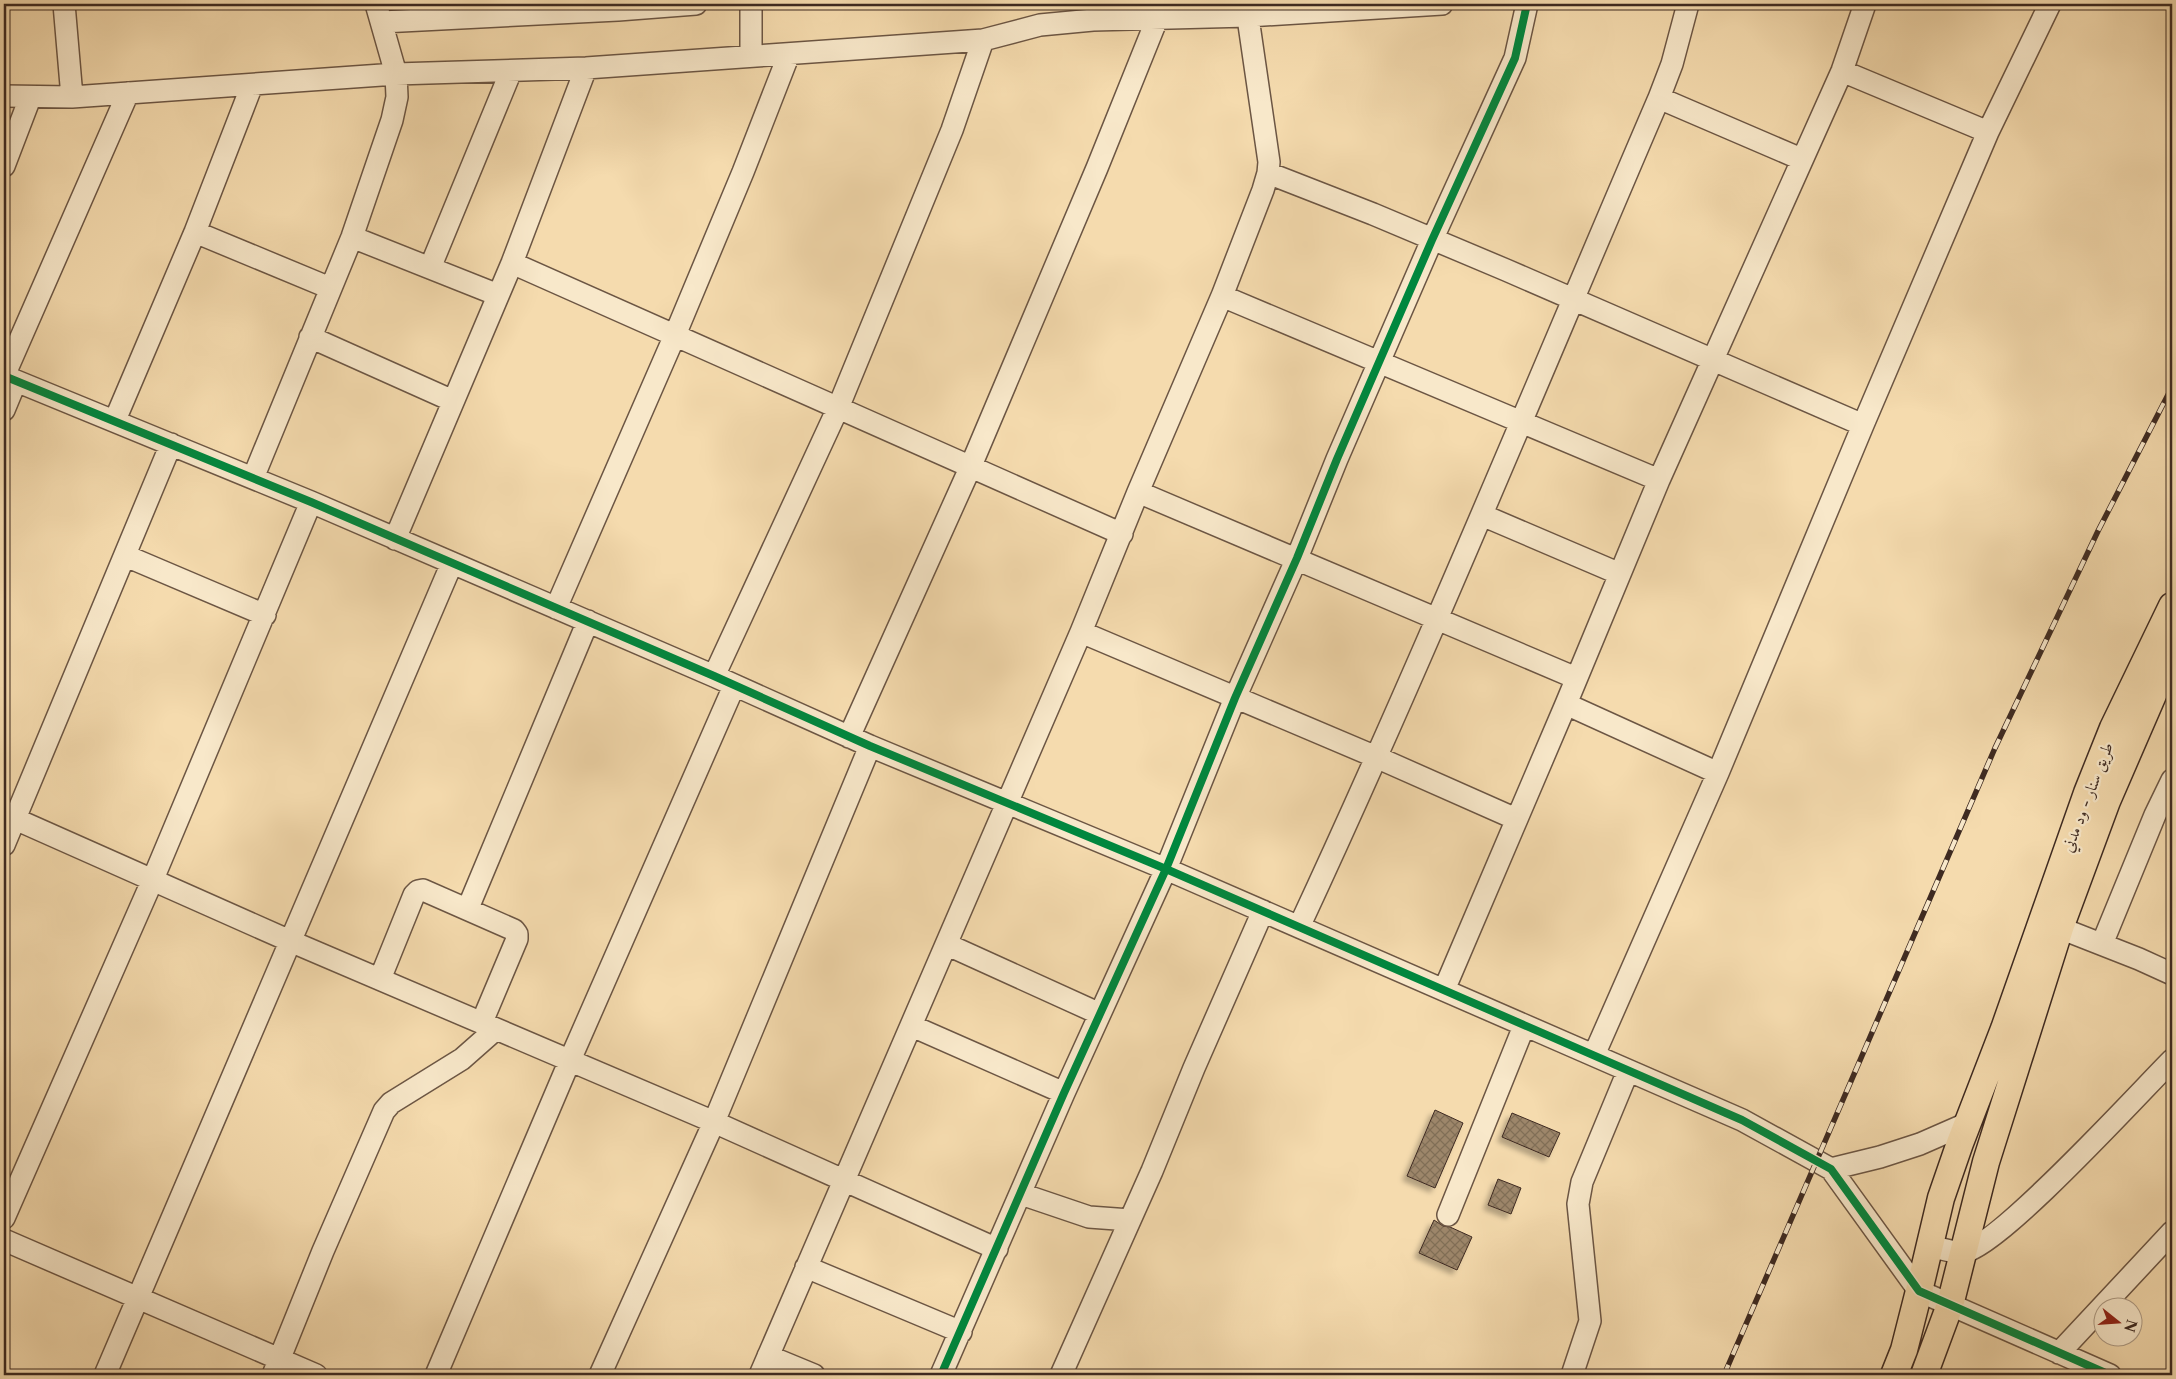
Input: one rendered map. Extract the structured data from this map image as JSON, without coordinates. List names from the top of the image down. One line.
{"streets":{"main road":["طريق سنار - ود مدني"]},"north":"right"}
